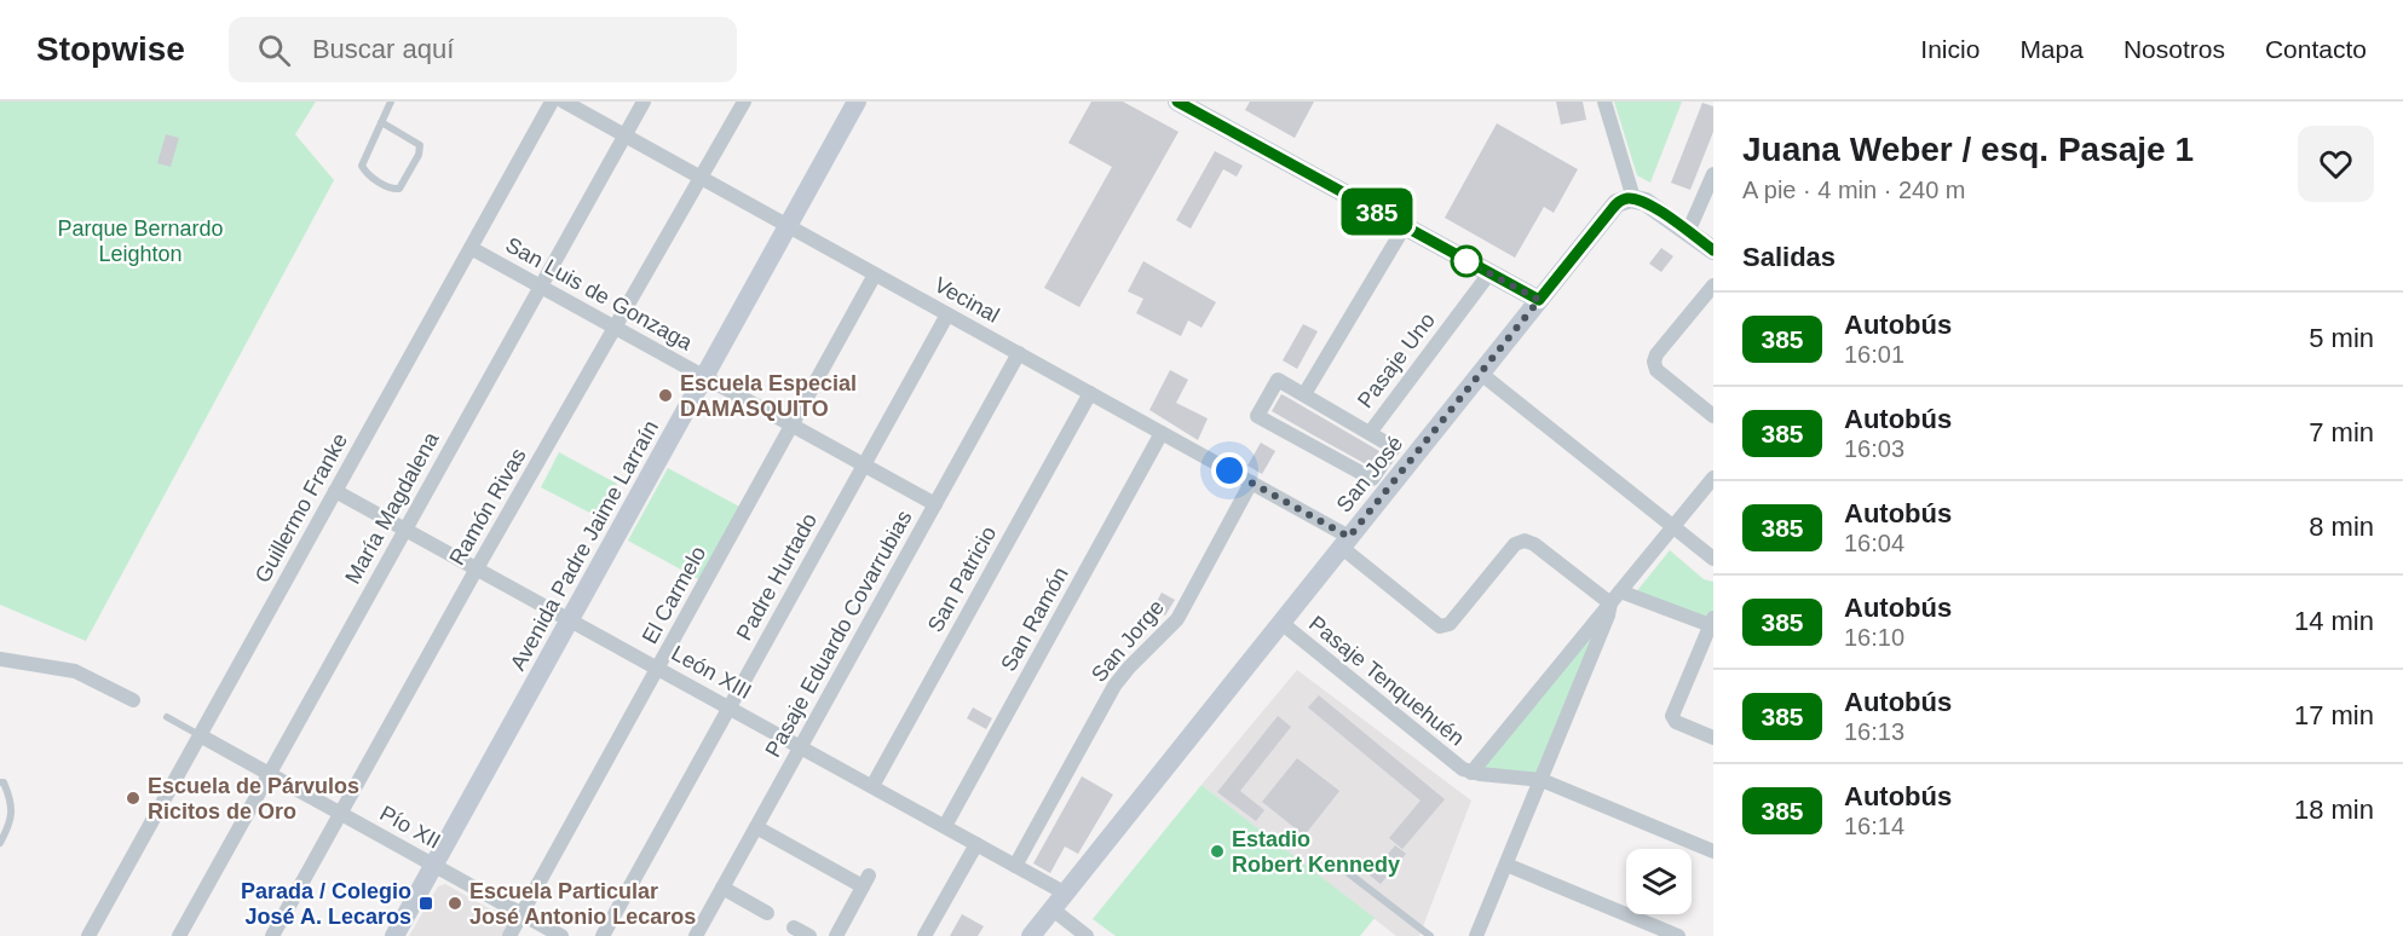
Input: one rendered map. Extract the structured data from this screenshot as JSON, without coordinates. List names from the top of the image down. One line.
{"streets":{"street":["San Luis de Gonzaga","Vecinal","Pasaje Uno","San José","Ramón Rivas","Guillermo Franke","María Magdalena","Avenida Padre Jaime Larraín","Padre Hurtado","San Patricio","El Carmelo","San Ramón","Pasaje Eduardo Covarrubias","San Jorge","León XIII","Pasaje Tenquehuén","Pío XII"]},"crossings":[["San Luis de Gonzaga","Ramón Rivas"],["San Luis de Gonzaga","Guillermo Franke"],["San Luis de Gonzaga","María Magdalena"],["San Luis de Gonzaga","Avenida Padre Jaime Larraín"],["San Luis de Gonzaga","Padre Hurtado"],["San Luis de Gonzaga","El Carmelo"],["San Luis de Gonzaga","Pasaje Eduardo Covarrubias"],["Vecinal","San José"],["Vecinal","Ramón Rivas"],["Vecinal","María Magdalena"],["Vecinal","Avenida Padre Jaime Larraín"],["Vecinal","Padre Hurtado"],["Vecinal","San Patricio"],["Vecinal","El Carmelo"],["Vecinal","San Ramón"],["Vecinal","Pasaje Eduardo Covarrubias"],["Vecinal","San Jorge"],["San José","León XIII"],["San José","Pasaje Tenquehuén"],["Ramón Rivas","León XIII"],["Ramón Rivas","Pío XII"],["Guillermo Franke","León XIII"],["Guillermo Franke","Pío XII"],["María Magdalena","León XIII"],["María Magdalena","Pío XII"],["Avenida Padre Jaime Larraín","León XIII"],["Avenida Padre Jaime Larraín","Pío XII"],["Padre Hurtado","León XIII"],["San Patricio","León XIII"],["El Carmelo","León XIII"],["El Carmelo","Pío XII"],["San Ramón","León XIII"],["Pasaje Eduardo Covarrubias","León XIII"],["San Jorge","León XIII"]],"parks":["Parque Bernardo Leighton"],"places":{"other":["Escuela Especial DAMASQUITO","Escuela de Párvulos Ricitos de Oro","Estadio Robert Kennedy","Escuela Particular José Antonio Lecaros"],"transit":["Parada / Colegio José A. Lecaros"]},"lines":["bus line 385"],"page":{"header":"Stopwise","search":"Buscar aquí","nav":["Inicio","Mapa","Nosotros","Contacto"],"on_map":"385","heading":[["Juana Weber / esq. Pasaje 1","A pie · 4 min · 240 m"],"Salidas"],"list":[{"mark":"385","name":"Autobús","note":"16:01","value":"5 min"},{"mark":"385","name":"Autobús","note":"16:03","value":"7 min"},{"mark":"385","name":"Autobús","note":"16:04","value":"8 min"},{"mark":"385","name":"Autobús","note":"16:10","value":"14 min"},{"mark":"385","name":"Autobús","note":"16:13","value":"17 min"},{"mark":"385","name":"Autobús","note":"16:14","value":"18 min"}]}}
